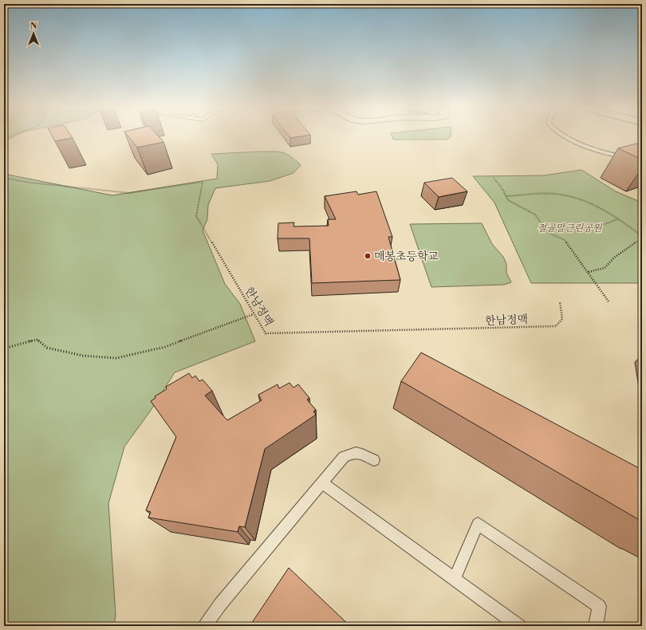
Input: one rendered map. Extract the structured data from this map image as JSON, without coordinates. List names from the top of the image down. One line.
{"streets":{"path":["한남정맥"]},"parks":["절골말근린공원"],"places":["매봉초등학교"],"north":"top"}
